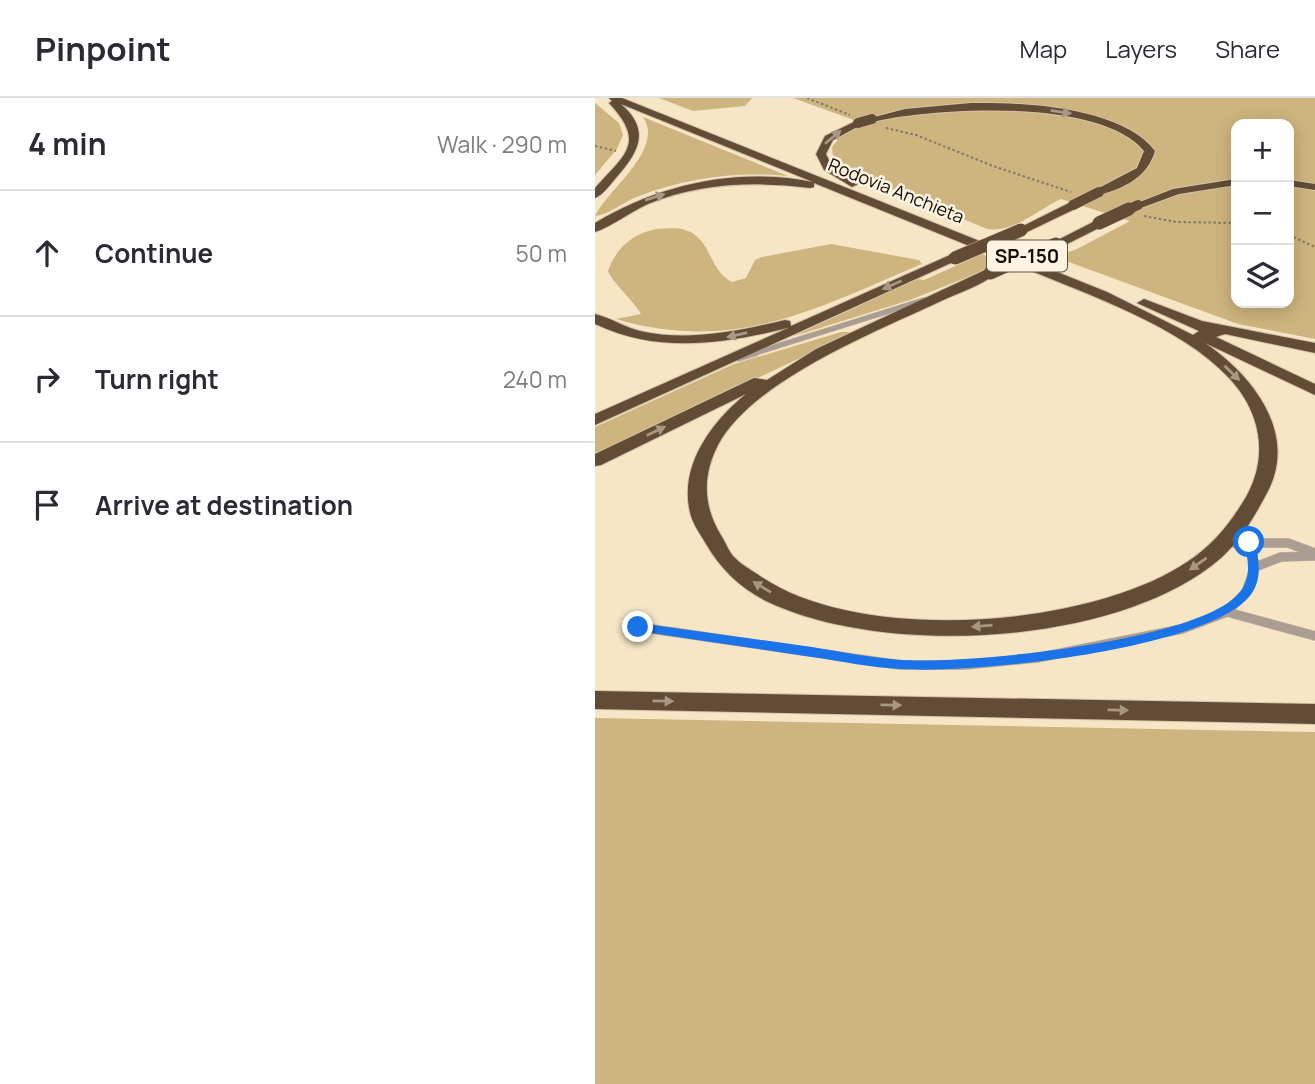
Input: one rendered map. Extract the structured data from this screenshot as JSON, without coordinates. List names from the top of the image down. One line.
{"streets":{"highway":["Rodovia Anchieta","SP-150"]},"page":{"header":"Pinpoint","nav":["Map","Layers","Share"],"heading":["4 min","Walk · 290 m"],"map_buttons":["+","−"],"list":[["Continue","50 m"],["Turn right","240 m"],"Arrive at destination"]}}
